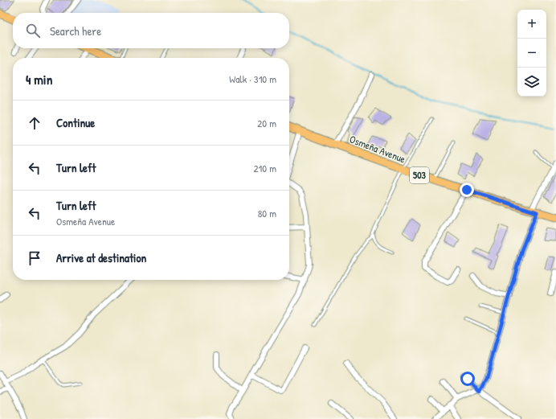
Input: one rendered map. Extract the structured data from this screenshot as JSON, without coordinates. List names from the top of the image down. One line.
{"streets":{"main road":["Osmeña Avenue","503"]},"page":{"map_buttons":["+","−"],"search":"Search here","heading":["4 min","Walk · 310 m"],"list":[["Continue","20 m"],["Turn left","210 m"],["Turn left","Osmeña Avenue","80 m"],"Arrive at destination"]}}
